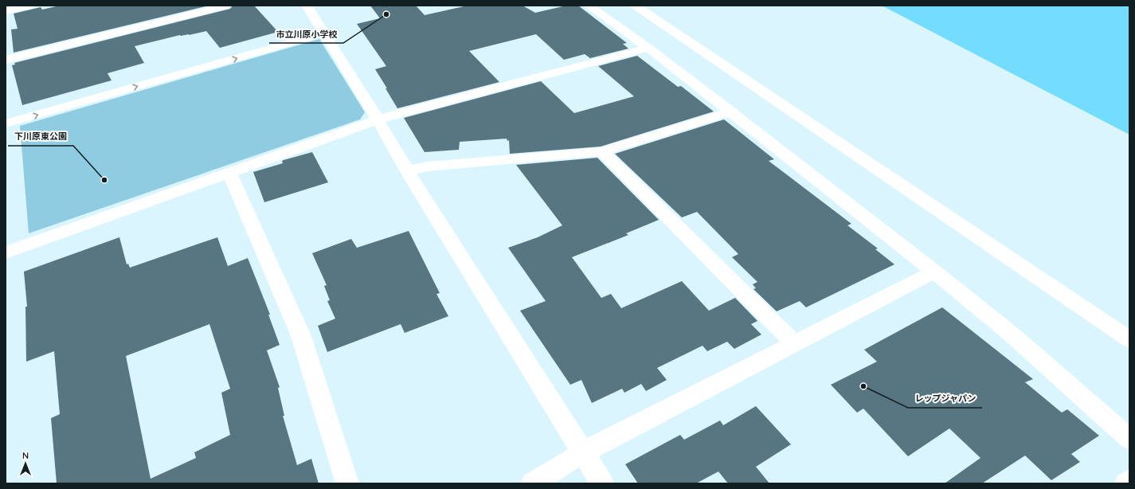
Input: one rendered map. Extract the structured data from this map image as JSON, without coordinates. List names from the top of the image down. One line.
{"places":["市立川原小学校","下川原東公園","レップジャパン"],"north":"top"}
